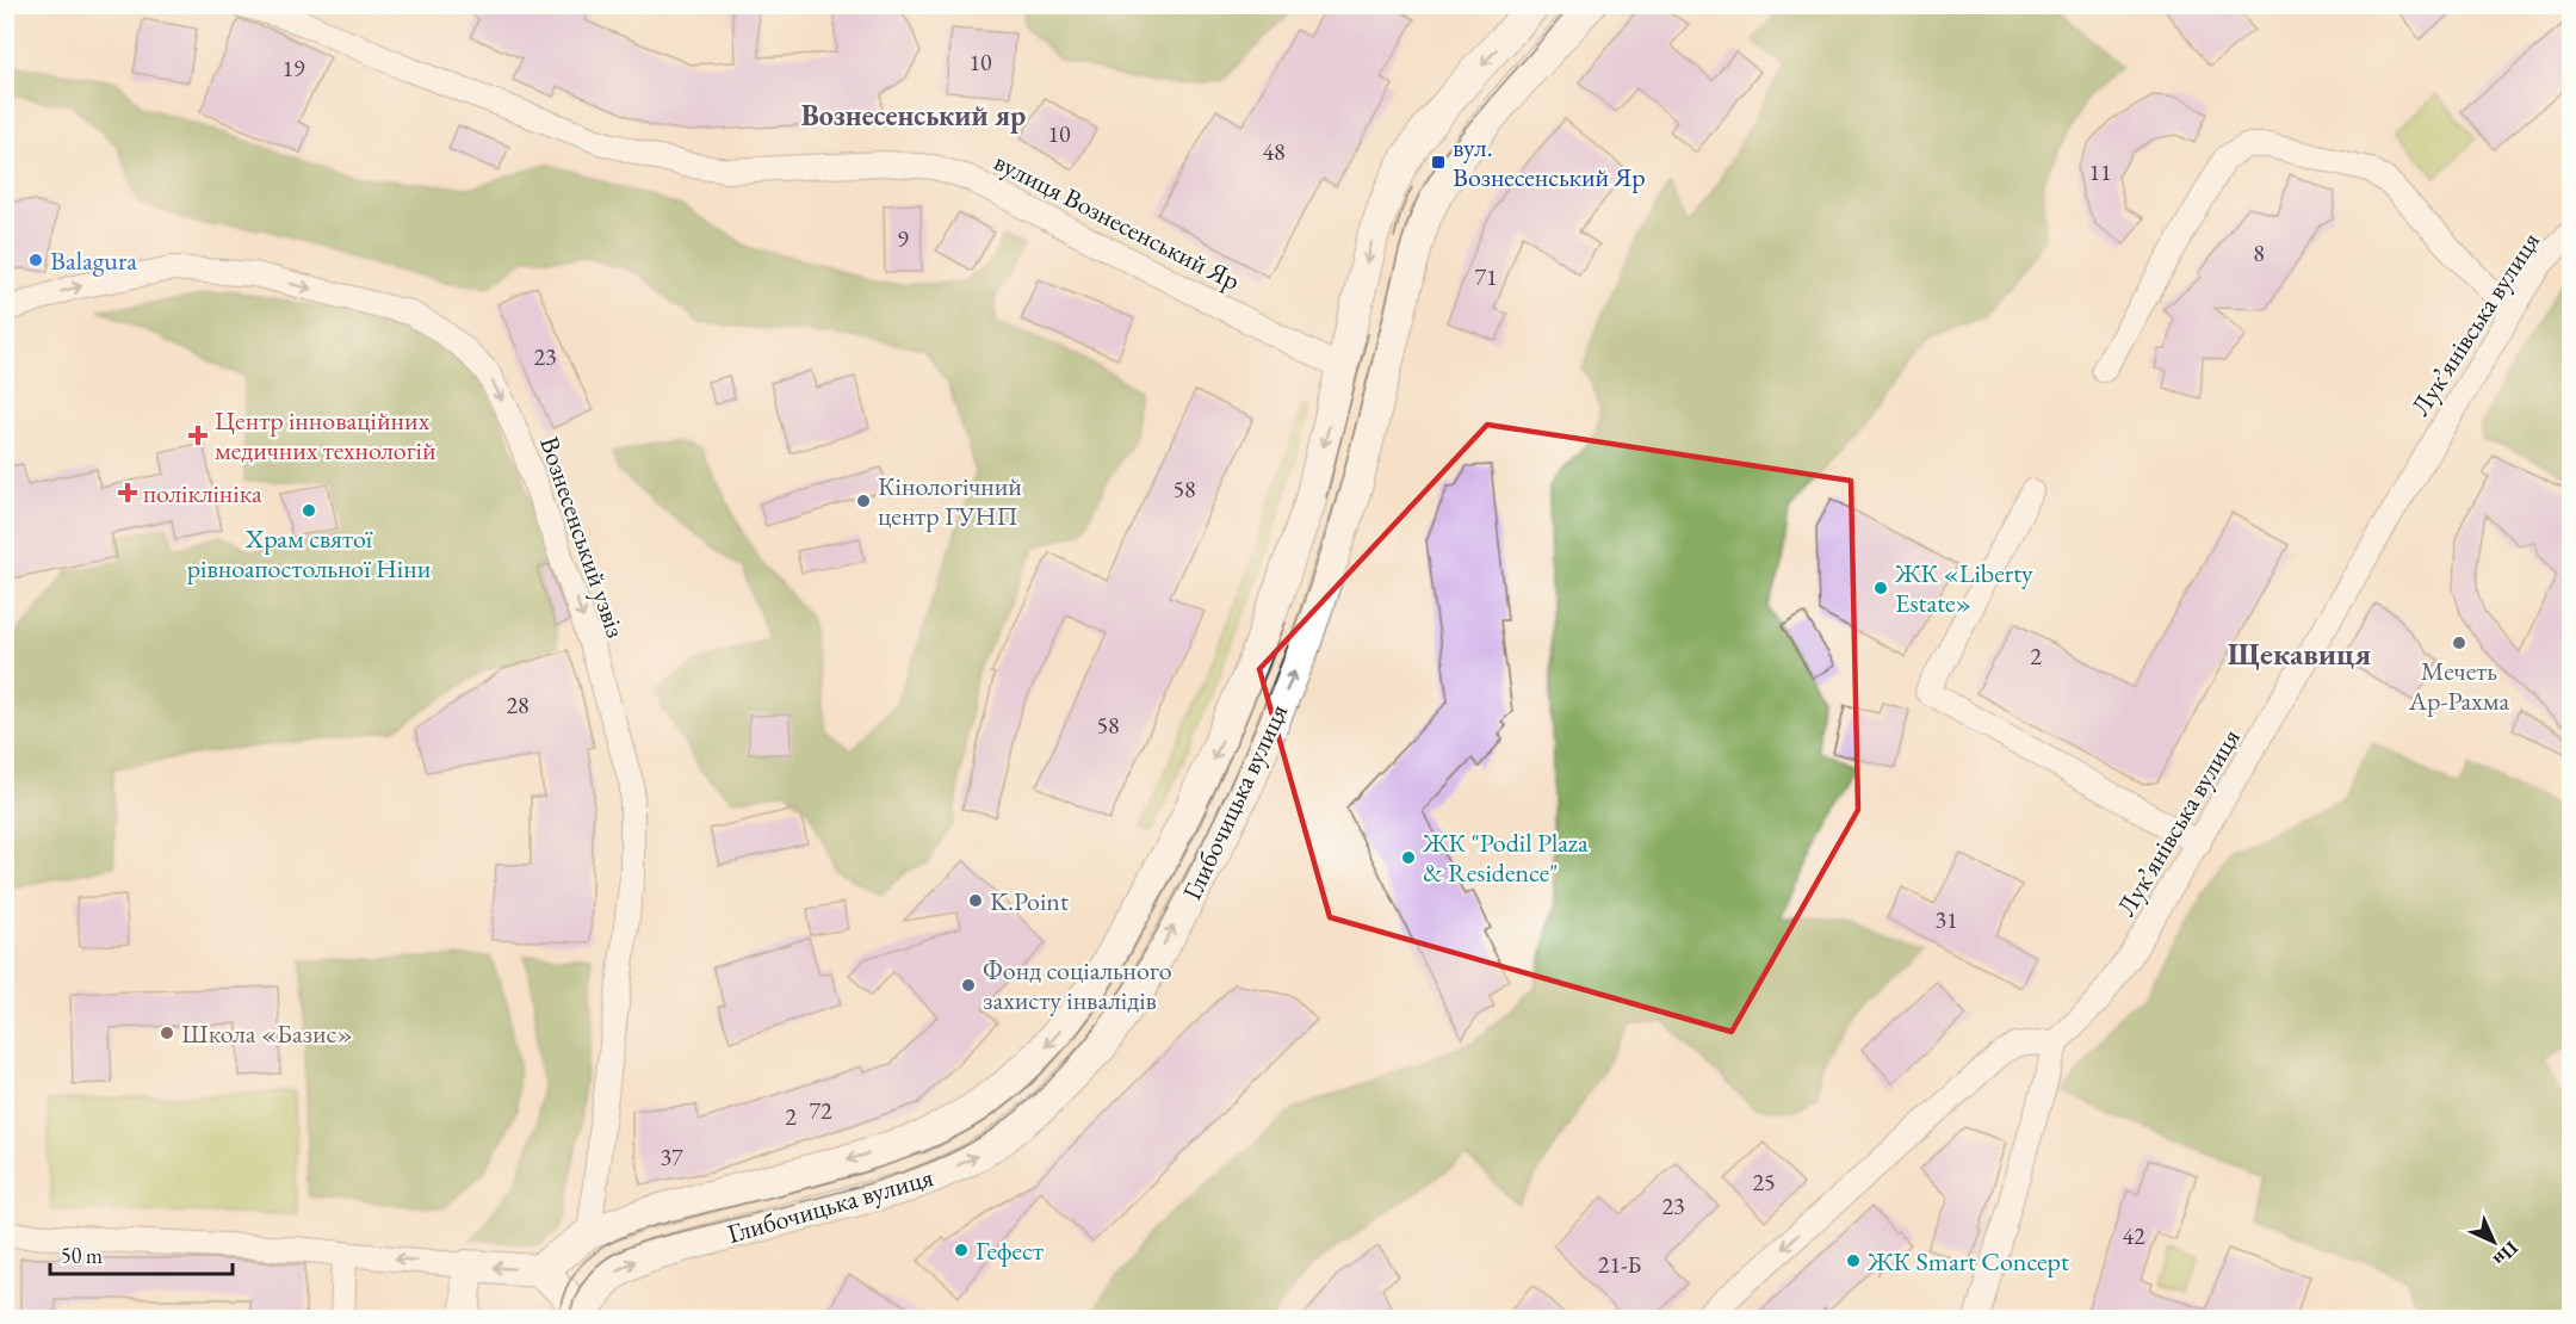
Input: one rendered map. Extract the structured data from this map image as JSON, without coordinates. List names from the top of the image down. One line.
{"streets":{"main road":["Глибочицька вулиця"],"street":["вулиця Вознесенський Яр","Лукʼянівська вулиця","Вознесенський узвіз"]},"crossings":[["вулиця Вознесенський Яр","Глибочицька вулиця"],["Вознесенський узвіз","Глибочицька вулиця"]],"districts":["Вознесенський яр","Щекавиця"],"places":{"transit":["вул. Вознесенський Яр"],"other":["Balagura","Кінологічний центр ГУНП","Храм святої рівноапостольної Ніни","ЖК «Liberty Estate»","Мечеть Ар-Рахма","ЖК \"Podil Plaza & Residence\"","K.Point","Фонд соціального захисту інвалідів","Школа «Базис»","Гефест","ЖК Smart Concept"],"health":["Центр інноваційних медичних технологій","поліклініка"]},"house_numbers":["10","19","10","48","11","9","8","71","23","58","2","28","58","31","72","2","37","25","23","42","21-Б"],"scale_bar":"50 m","north":"bottom right"}
